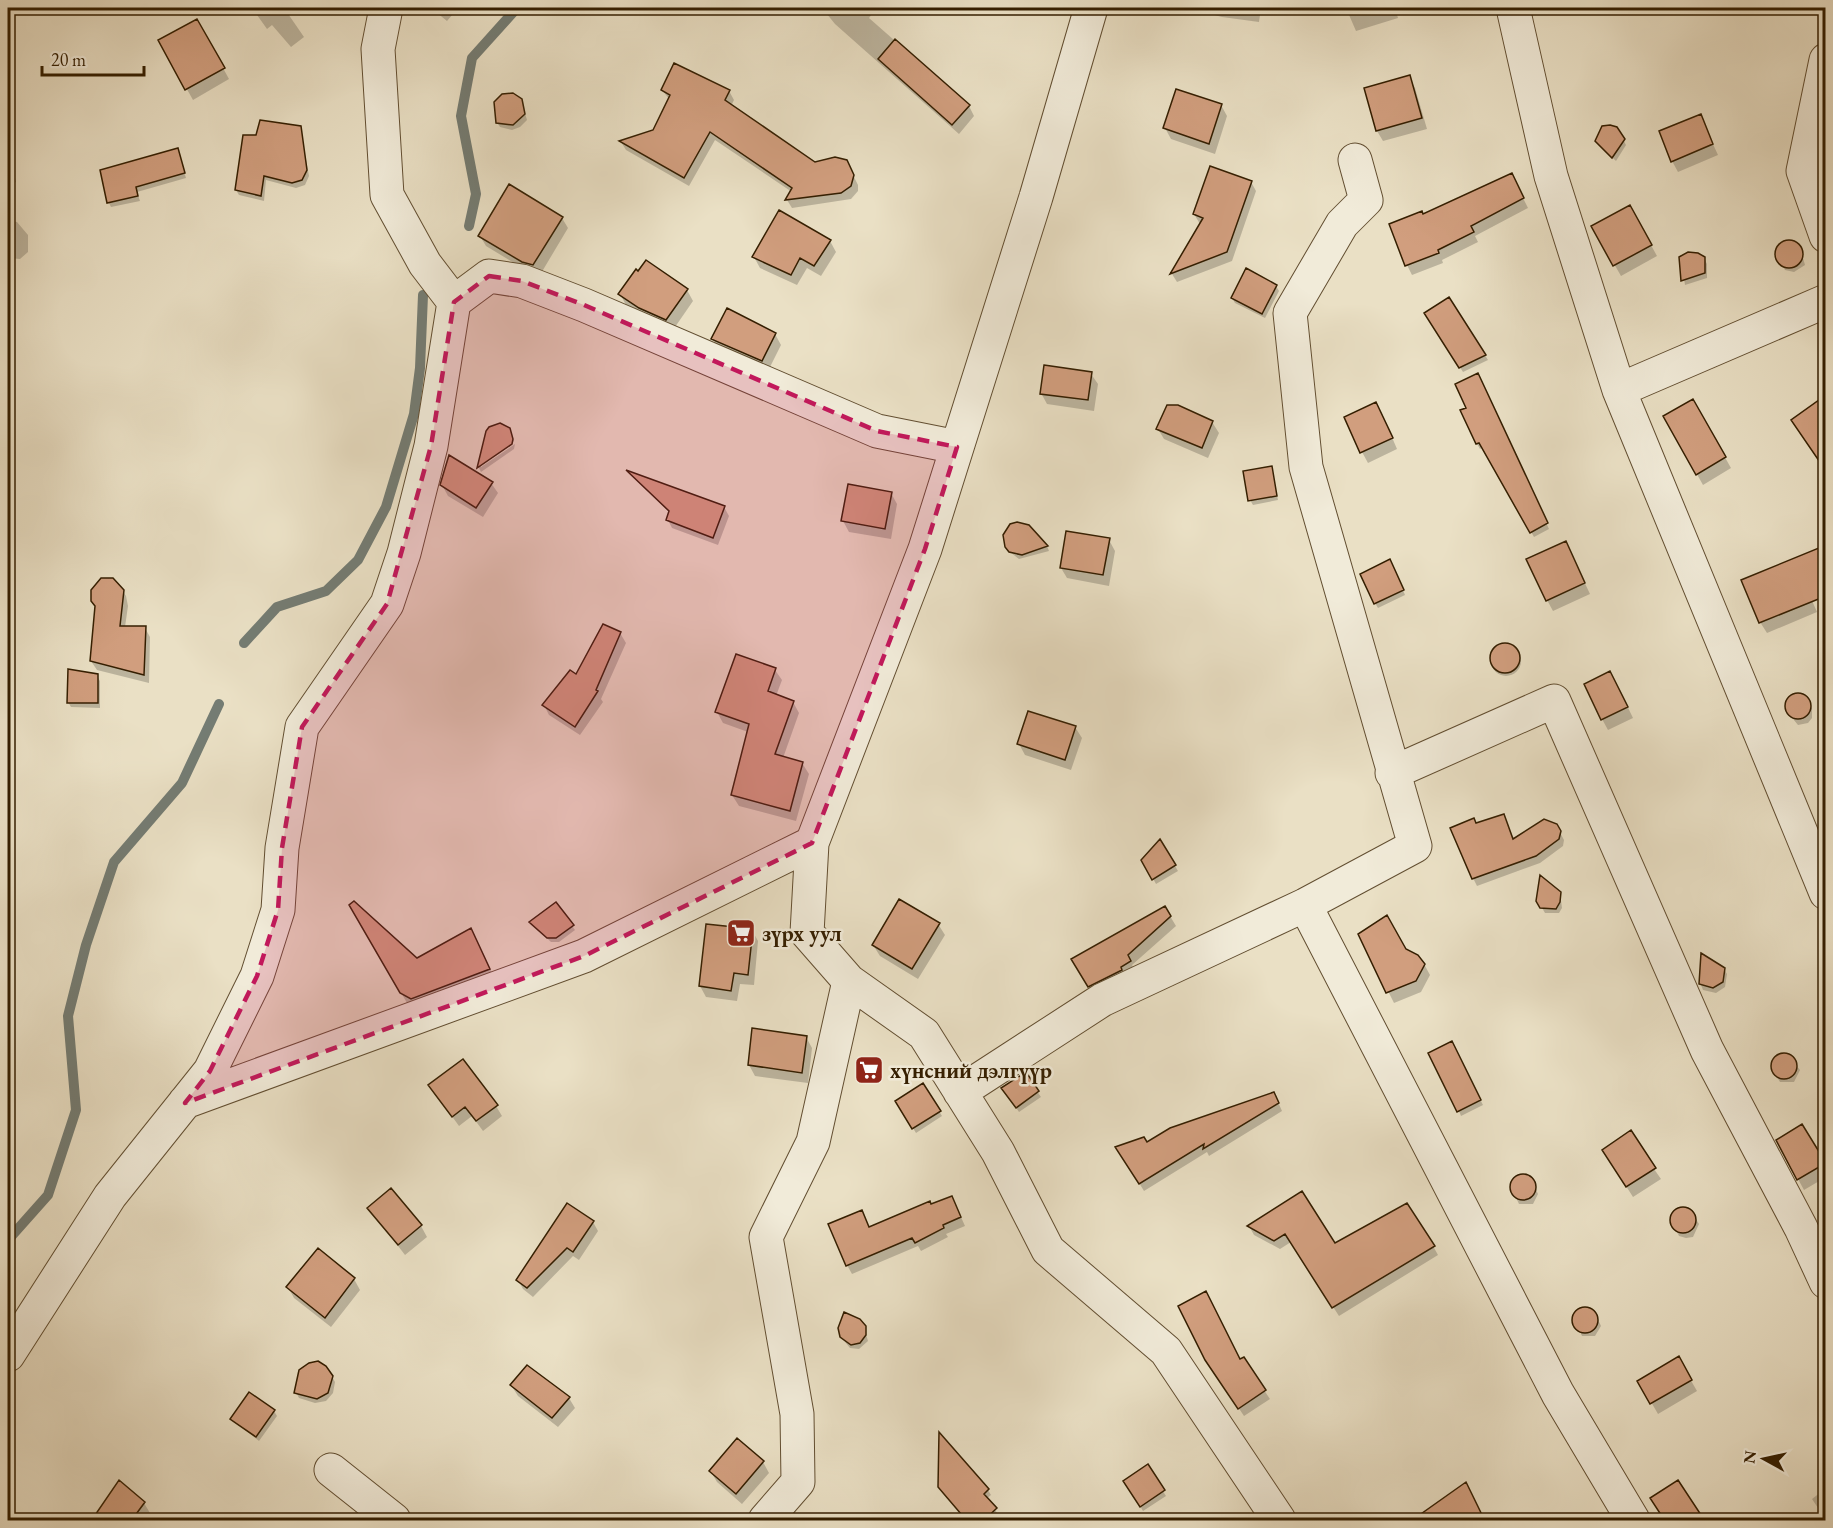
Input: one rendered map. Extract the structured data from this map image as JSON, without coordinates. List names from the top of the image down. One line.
{"places":{"supermarket":["зүрх уул","хүнсний дэлгүүр"]},"scale_bar":"20 m","north":"left"}
